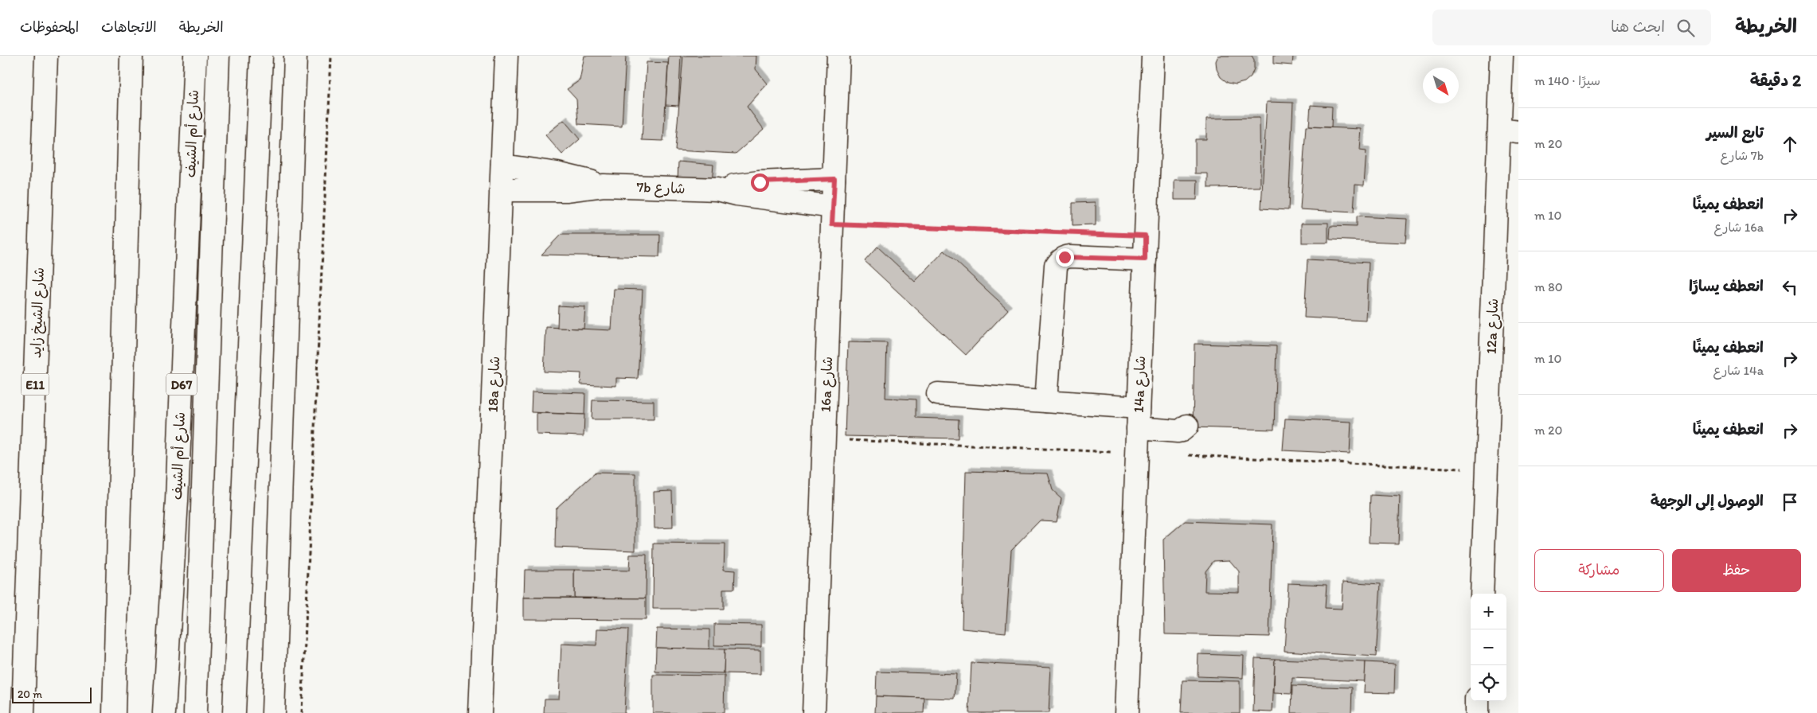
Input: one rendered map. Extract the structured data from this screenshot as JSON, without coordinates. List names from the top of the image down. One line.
{"streets":{"main road":["شارع أم الشيف","7b شارع","شارع الشيخ زايد","12a شارع","E11","D67","18a شارع","16a شارع","14a شارع"]},"crossings":[["7b شارع","18a شارع"],["7b شارع","16a شارع"]],"scale_bar":"20 m","north":"bottom right","page":{"header":"الخريطة","search":"ابحث هنا","nav":["الخريطة","الاتجاهات","المحفوظات"],"heading":["2 دقيقة","سيرًا · 140 m"],"list":[["تابع السير","7b شارع","20 m"],["انعطف يمينًا","16a شارع","10 m"],["انعطف يسارًا","80 m"],["انعطف يمينًا","14a شارع","10 m"],["انعطف يمينًا","20 m"],"الوصول إلى الوجهة"],"buttons":["حفظ","مشاركة"],"map_buttons":["+","−"],"scale":"20 m"}}
